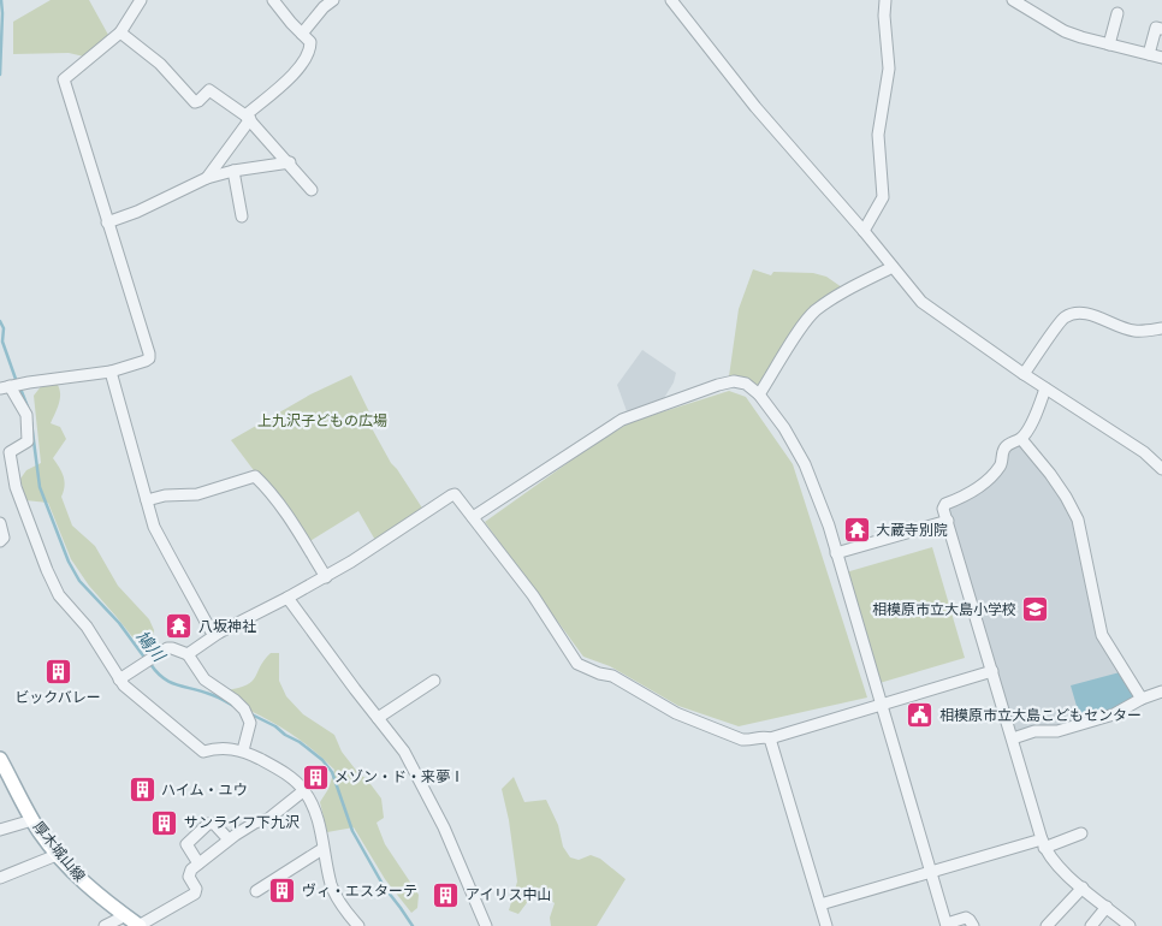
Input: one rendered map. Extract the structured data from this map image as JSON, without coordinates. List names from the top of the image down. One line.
{"streets":{"main road":["厚木城山線"]},"water":["鳩川"],"parks":["上九沢子どもの広場"],"places":{"temple":["大蔵寺別院","八坂神社"],"school or university":["相模原市立大島小学校"],"building":["ビックバレー","メゾン・ド・来夢Ⅰ","ハイム・ユウ","サンライフ下九沢","ヴィ・エスターテ","アイリス中山"],"public building":["相模原市立大島こどもセンター"]}}
